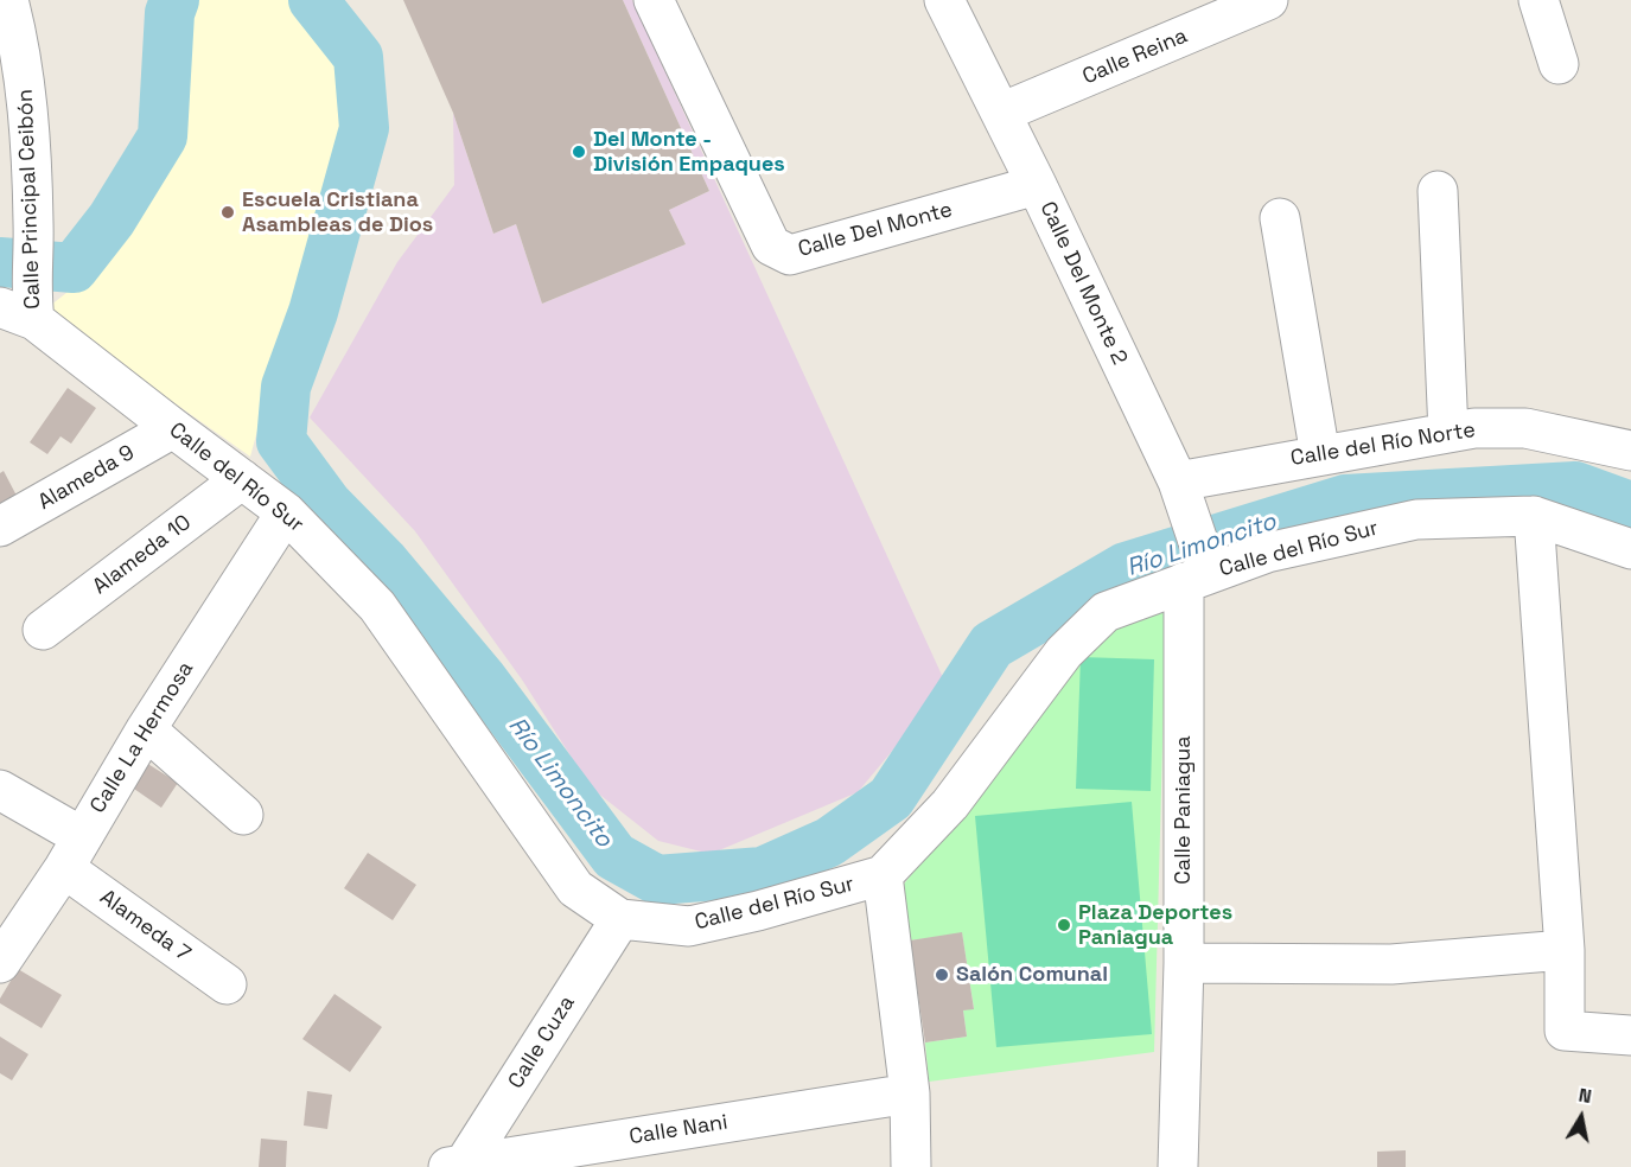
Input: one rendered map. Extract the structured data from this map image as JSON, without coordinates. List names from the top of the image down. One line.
{"streets":{"street":["Calle Reina","Calle Principal Ceibón","Calle Del Monte","Calle Del Monte 2","Calle del Río Norte","Alameda 9","Calle del Río Sur","Alameda 10","Calle La Hermosa","Calle Paniagua","Alameda 7","Calle Cuza","Calle Nani"]},"crossings":[["Calle Reina","Calle Del Monte 2"],["Calle Principal Ceibón","Calle del Río Sur"],["Calle Del Monte","Calle Del Monte 2"],["Calle Del Monte 2","Calle del Río Norte"],["Calle Del Monte 2","Calle del Río Sur"],["Calle Del Monte 2","Calle Paniagua"],["Alameda 9","Calle del Río Sur"],["Calle del Río Sur","Alameda 10"],["Calle del Río Sur","Calle La Hermosa"],["Calle del Río Sur","Calle Paniagua"],["Calle del Río Sur","Calle Cuza"],["Calle La Hermosa","Alameda 7"],["Calle Cuza","Calle Nani"]],"water":["Río Limoncito"],"places":["Del Monte - División Empaques","Escuela Cristiana Asambleas de Dios","Plaza Deportes Paniagua","Salón Comunal"],"north":"top"}
